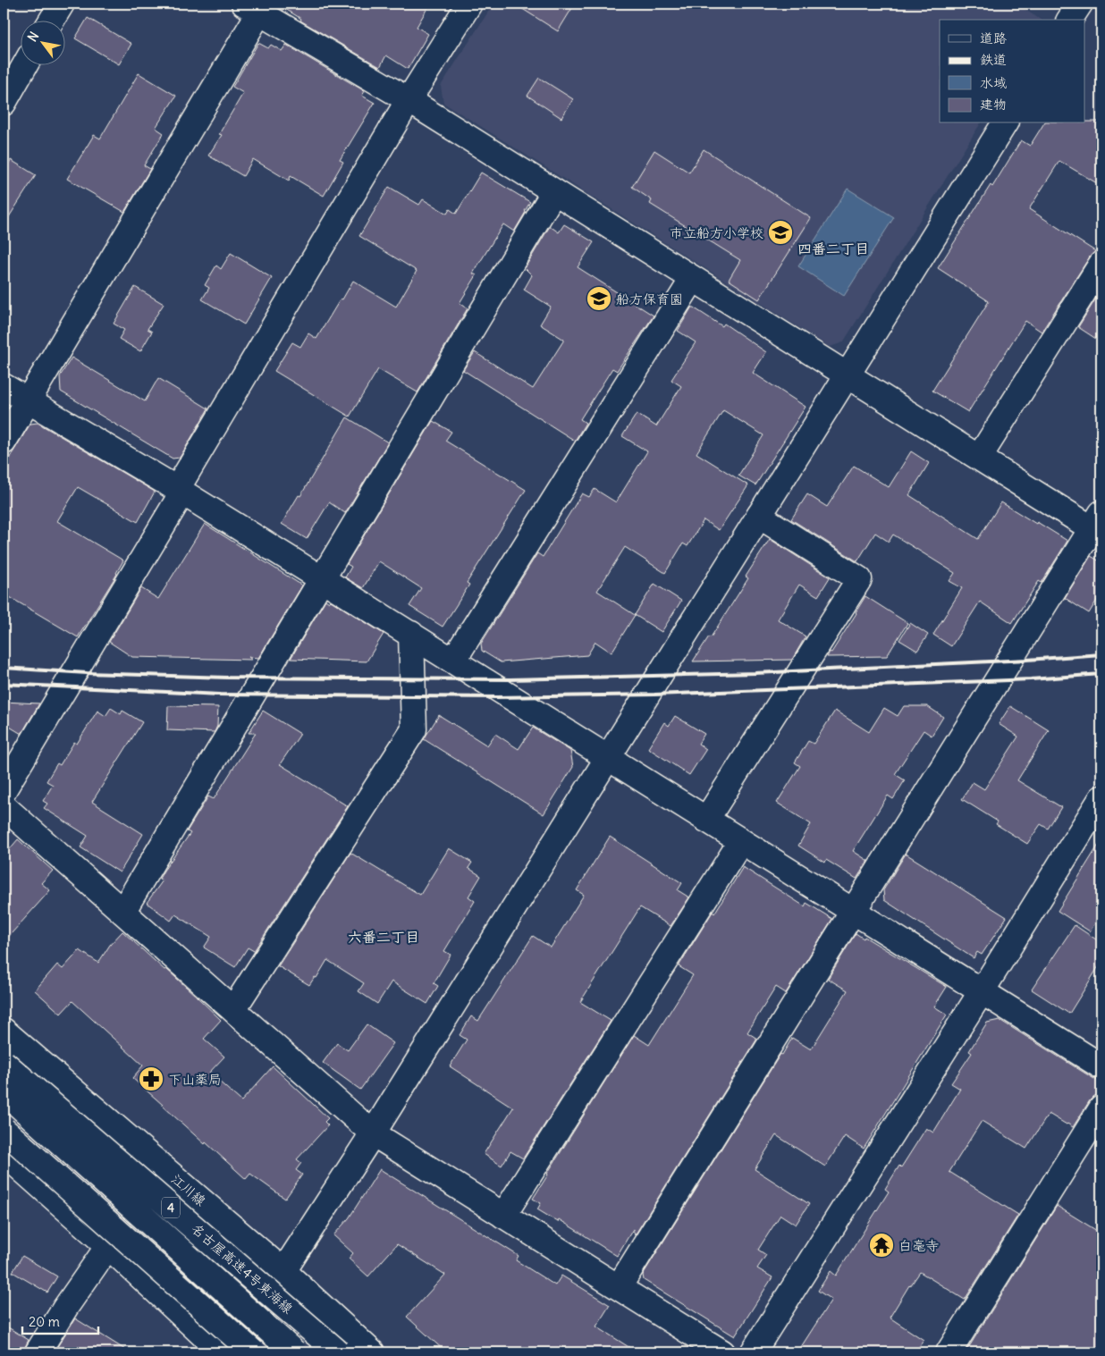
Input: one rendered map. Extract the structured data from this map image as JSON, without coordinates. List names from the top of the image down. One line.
{"streets":{"main road":["江川線","4","名古屋高速4号東海線"]},"districts":["四番二丁目","六番二丁目"],"places":{"school or university":["市立船方小学校","船方保育園"],"pharmacy":["下山薬局"],"temple":["白毫寺"]},"legend":["道路","鉄道","水域","建物"],"scale_bar":"20 m","north":"top left"}
